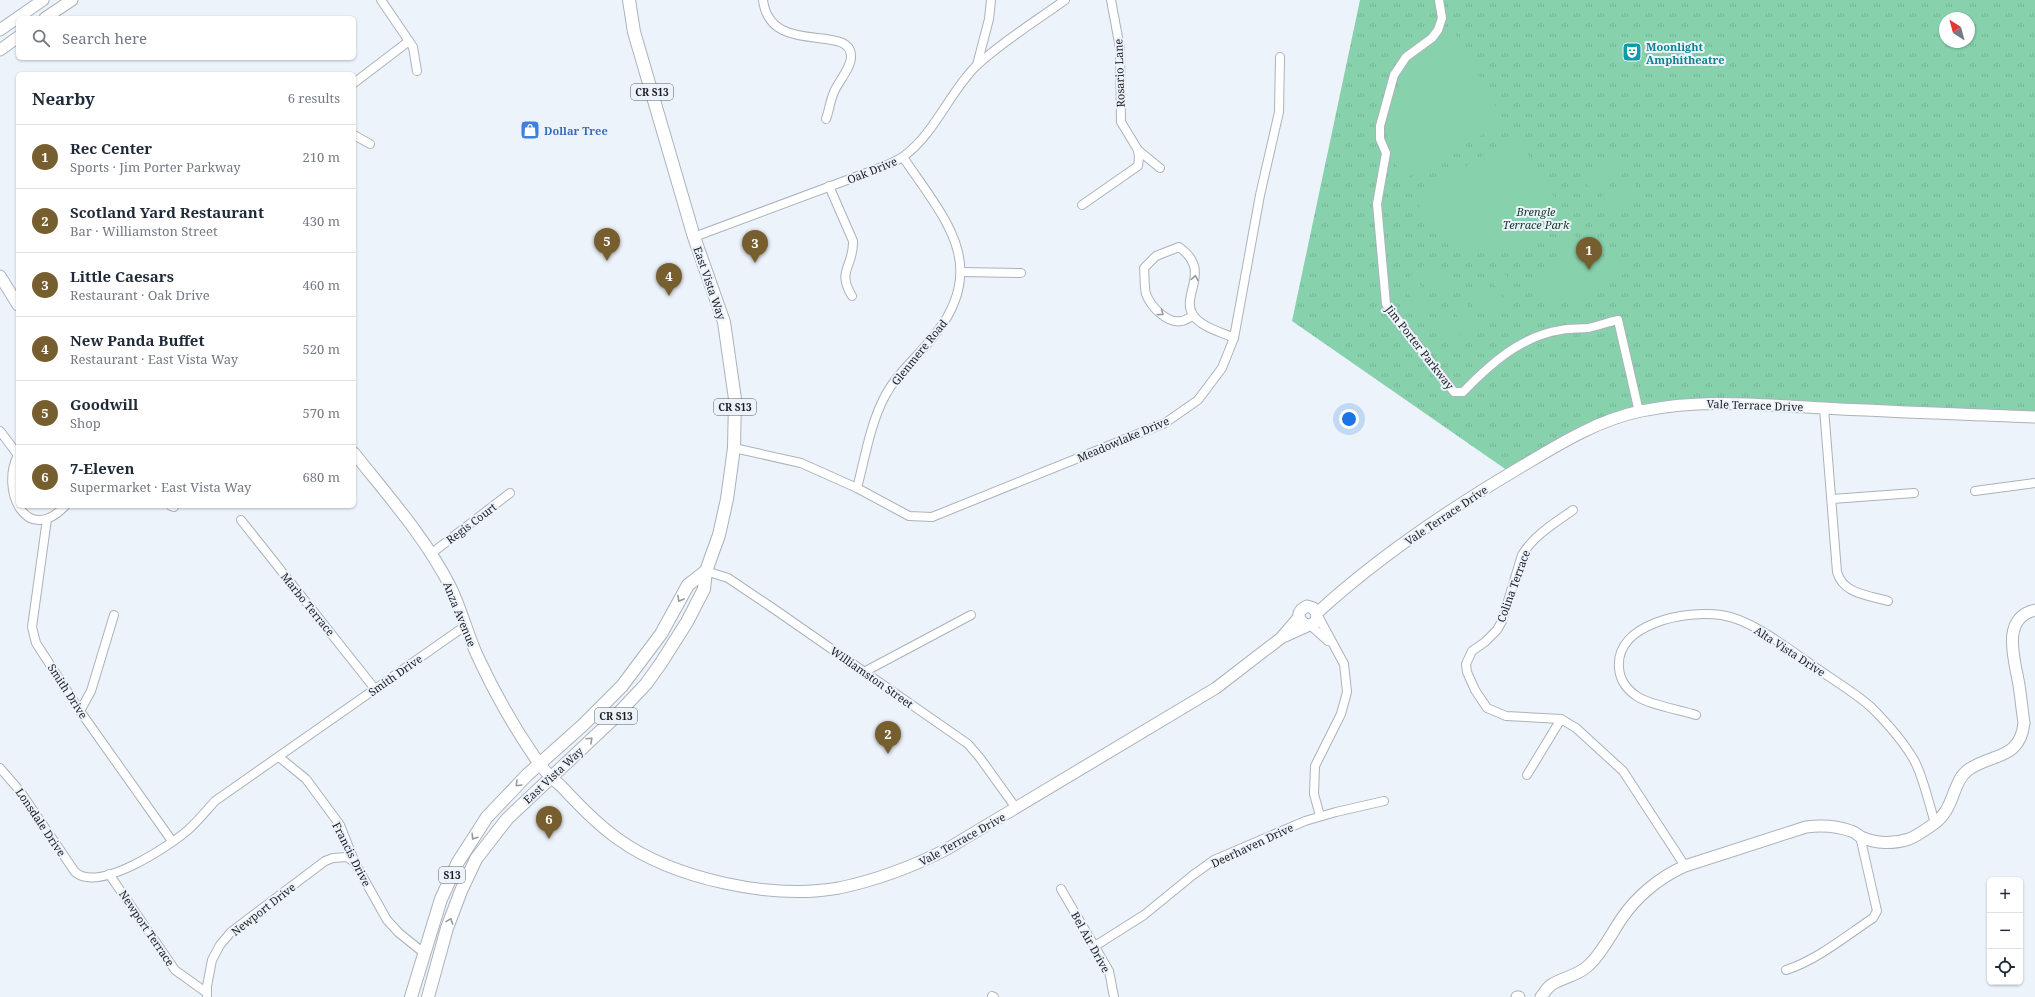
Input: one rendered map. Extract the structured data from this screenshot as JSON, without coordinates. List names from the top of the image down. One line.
{"streets":{"main road":["CR S13","East Vista Way","Vale Terrace Drive","Anza Avenue","S13"],"street":["Rosario Lane","Oak Drive","Jim Porter Parkway","Glenmere Road","Meadowlake Drive","Regis Court","Colina Terrace","Marbo Terrace","Alta Vista Drive","Smith Drive","Williamston Street","Lonsdale Drive","Deerhaven Drive","Francis Drive","Newport Drive","Newport Terrace","Bel Air Drive"]},"crossings":[["Oak Drive","East Vista Way"],["Oak Drive","Glenmere Road"],["East Vista Way","Vale Terrace Drive"],["East Vista Way","Meadowlake Drive"],["East Vista Way","Anza Avenue"],["East Vista Way","Williamston Street"],["East Vista Way","S13"],["Jim Porter Parkway","Vale Terrace Drive"],["Glenmere Road","Meadowlake Drive"],["Vale Terrace Drive","Anza Avenue"],["Vale Terrace Drive","Williamston Street"],["Regis Court","Anza Avenue"],["Marbo Terrace","Smith Drive"],["Anza Avenue","Smith Drive"],["Smith Drive","Lonsdale Drive"],["Smith Drive","Francis Drive"],["Smith Drive","Newport Terrace"],["Deerhaven Drive","Bel Air Drive"],["Francis Drive","S13"],["Francis Drive","Newport Drive"],["Newport Drive","Newport Terrace"]],"parks":["Brengle Terrace Park"],"places":{"theatre":["Moonlight Amphitheatre"],"shop":["Dollar Tree"]},"north":"top left","page":{"search":"Search here","heading":["Nearby","6 results"],"list":[{"mark":"1","name":"Rec Center","note":"Sports · Jim Porter Parkway","value":"210 m"},{"mark":"2","name":"Scotland Yard Restaurant","note":"Bar · Williamston Street","value":"430 m"},{"mark":"3","name":"Little Caesars","note":"Restaurant · Oak Drive","value":"460 m"},{"mark":"4","name":"New Panda Buffet","note":"Restaurant · East Vista Way","value":"520 m"},{"mark":"5","name":"Goodwill","note":"Shop","value":"570 m"},{"mark":"6","name":"7-Eleven","note":"Supermarket · East Vista Way","value":"680 m"}],"pins":["5","3","1","4","2","6"],"map_buttons":["+","−"]}}
